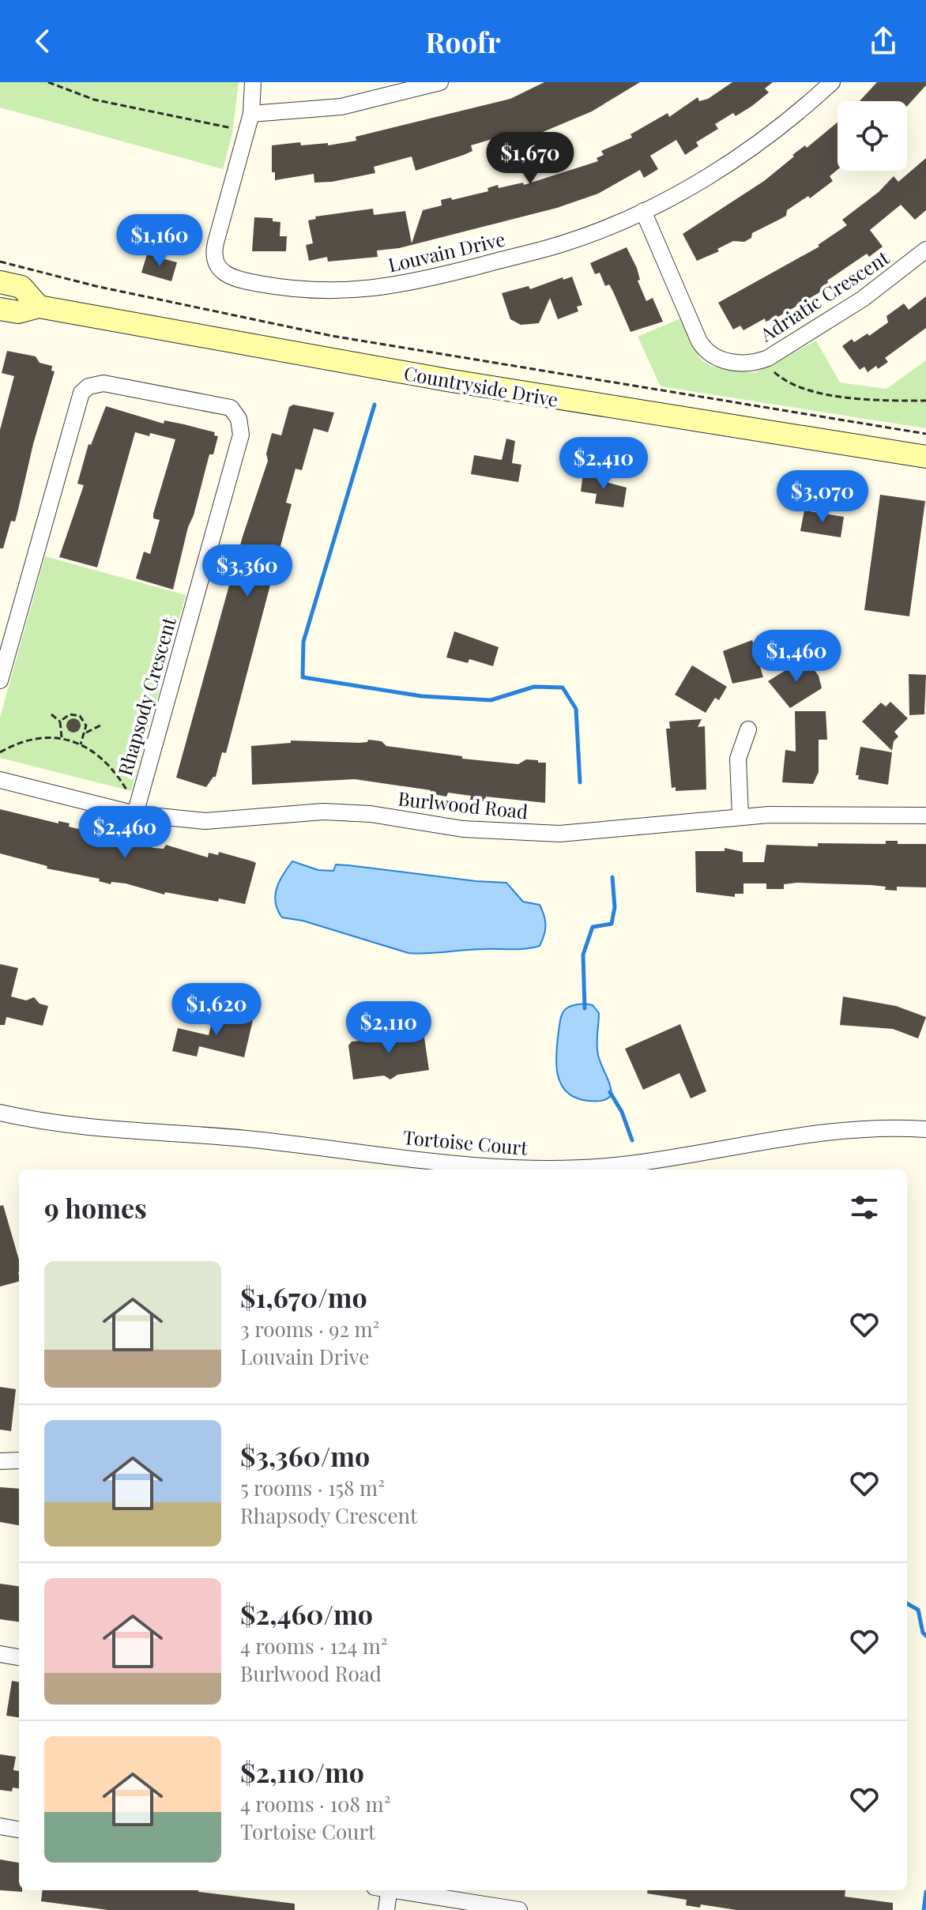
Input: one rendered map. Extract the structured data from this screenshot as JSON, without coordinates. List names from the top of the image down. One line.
{"streets":{"main road":["Countryside Drive"],"street":["Louvain Drive","Adriatic Crescent","Rhapsody Crescent","Burlwood Road","Tortoise Court"]},"crossings":[["Louvain Drive","Adriatic Crescent"],["Rhapsody Crescent","Burlwood Road"]],"page":{"header":"Roofr","price":["$1,670","$1,160","$2,410","$3,070","$3,360","$1,460","$2,460","$1,620","$2,110"],"heading":"9 homes","list":[{"name":"$1,670/mo","note":"3 rooms · 92 m² · Louvain Drive"},{"name":"$3,360/mo","note":"5 rooms · 158 m² · Rhapsody Crescent"},{"name":"$2,460/mo","note":"4 rooms · 124 m² · Burlwood Road"},{"name":"$2,110/mo","note":"4 rooms · 108 m² · Tortoise Court"}]}}
